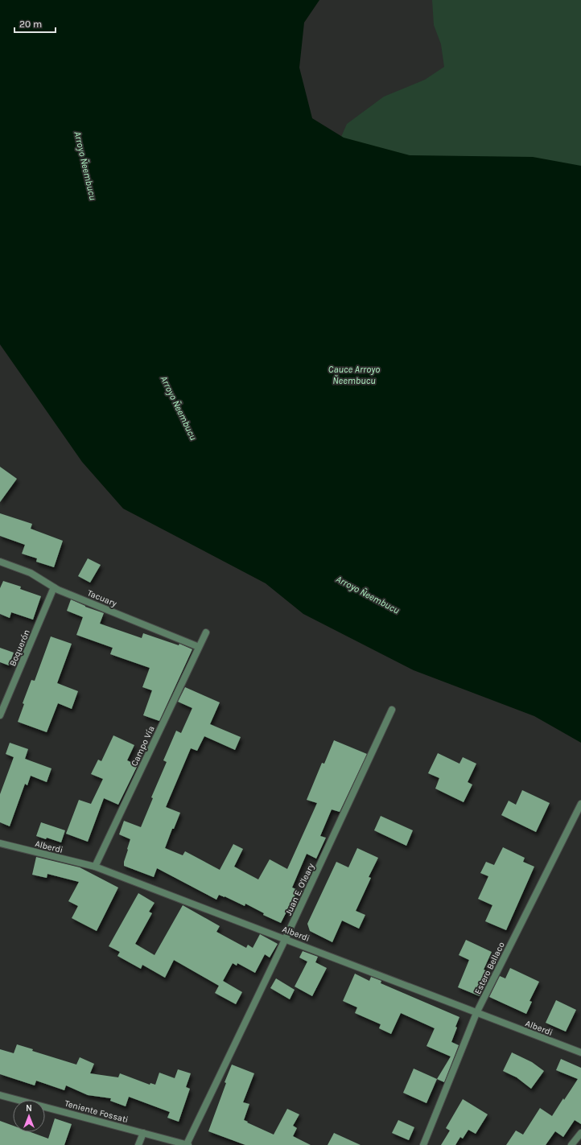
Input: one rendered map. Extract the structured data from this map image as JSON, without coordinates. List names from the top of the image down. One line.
{"streets":{"street":["Tacuary","Boquerón","Campo Vía","Alberdi","Juan E. O'leary","Estero Bellaco","Teniente Fossati"]},"crossings":[["Tacuary","Boquerón"],["Tacuary","Campo Vía"],["Campo Vía","Alberdi"],["Alberdi","Juan E. O'leary"],["Alberdi","Estero Bellaco"],["Juan E. O'leary","Teniente Fossati"]],"water":["Arroyo Ñeembucu","Cauce Arroyo Ñeembucu"],"scale_bar":"20 m","north":"top"}
